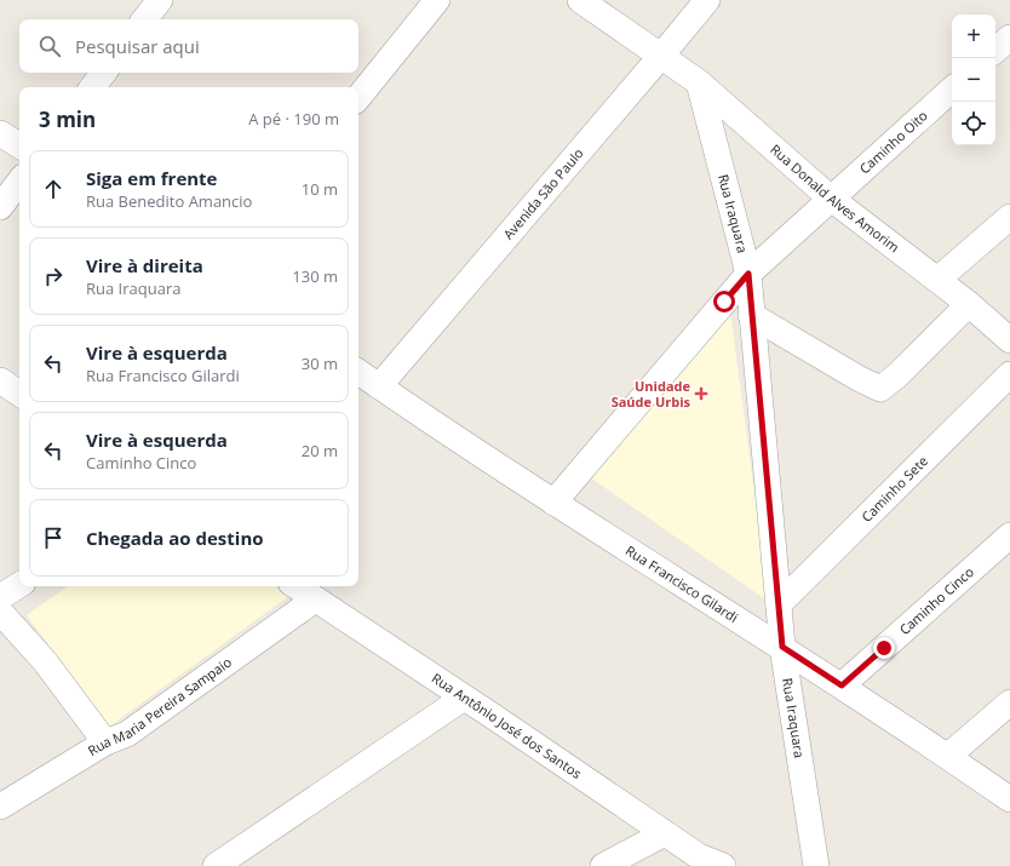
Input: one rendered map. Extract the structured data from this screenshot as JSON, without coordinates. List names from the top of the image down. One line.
{"streets":{"street":["Caminho Oito","Avenida São Paulo","Rua Donald Alves Amorim","Rua Iraquara","Caminho Sete","Rua Francisco Gilardi","Caminho Cinco","Rua Maria Pereira Sampaio","Rua Antônio José dos Santos"]},"crossings":[["Caminho Oito","Rua Donald Alves Amorim"],["Caminho Oito","Rua Iraquara"],["Caminho Oito","Rua Francisco Gilardi"],["Avenida São Paulo","Rua Donald Alves Amorim"],["Avenida São Paulo","Rua Francisco Gilardi"],["Rua Donald Alves Amorim","Rua Iraquara"],["Rua Iraquara","Caminho Sete"],["Rua Iraquara","Rua Francisco Gilardi"],["Rua Francisco Gilardi","Caminho Cinco"],["Rua Maria Pereira Sampaio","Rua Antônio José dos Santos"]],"places":{"health":["Unidade Saúde Urbis"]},"page":{"map_buttons":["+","−"],"search":"Pesquisar aqui","heading":["3 min","A pé · 190 m"],"list":[["Siga em frente","Rua Benedito Amancio","10 m"],["Vire à direita","Rua Iraquara","130 m"],["Vire à esquerda","Rua Francisco Gilardi","30 m"],["Vire à esquerda","Caminho Cinco","20 m"],"Chegada ao destino"]}}
